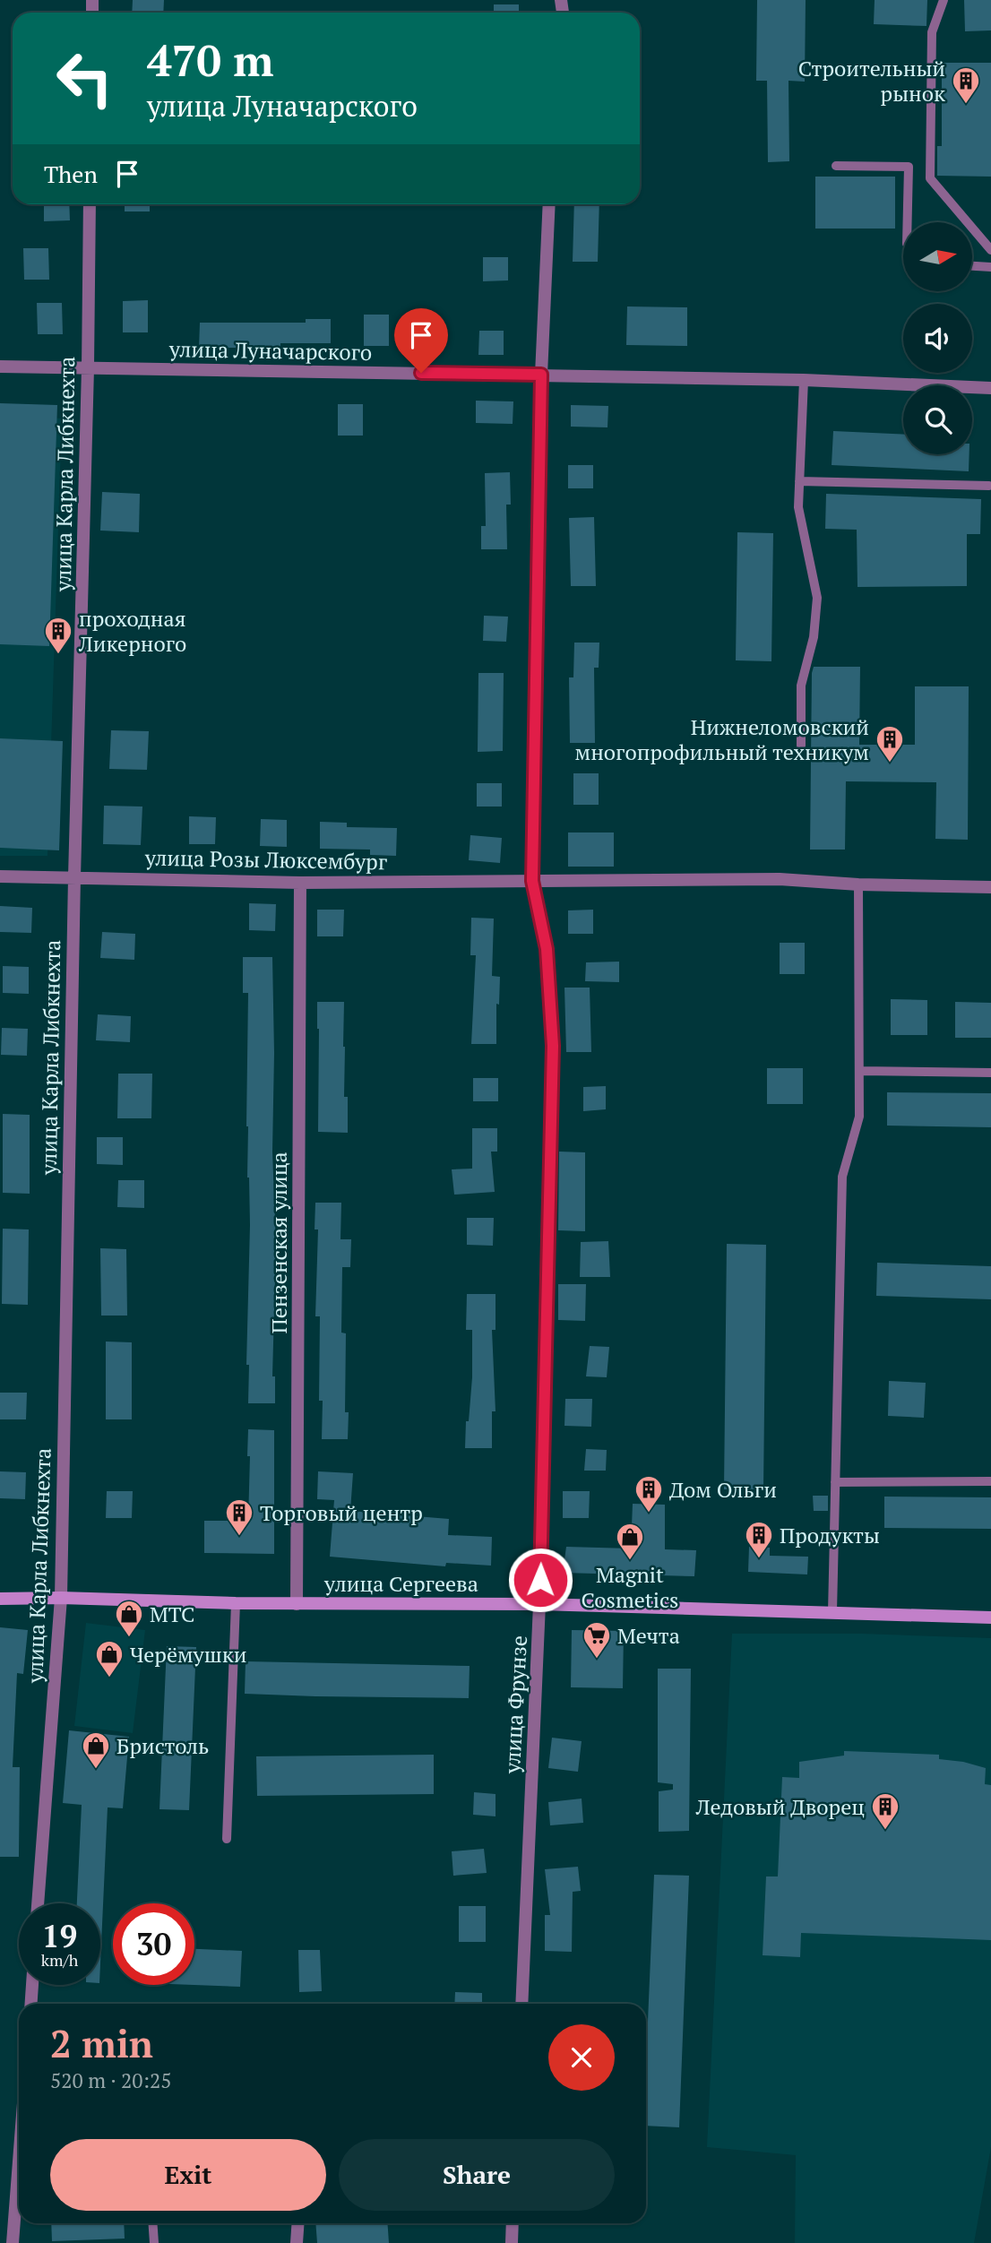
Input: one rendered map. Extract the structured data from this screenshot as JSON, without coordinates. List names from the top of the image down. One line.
{"streets":{"main road":["улица Сергеева"],"street":["улица Луначарского","улица Карла Либкнехта","улица Розы Люксембург","Пензенская улица","улица Фрунзе"]},"crossings":[["улица Луначарского","улица Карла Либкнехта"],["улица Луначарского","улица Фрунзе"],["улица Карла Либкнехта","улица Розы Люксембург"],["улица Карла Либкнехта","улица Сергеева"],["улица Розы Люксембург","Пензенская улица"],["улица Розы Люксембург","улица Фрунзе"],["Пензенская улица","улица Сергеева"],["улица Сергеева","улица Фрунзе"]],"places":{"building":["Строительный рынок","проходная Ликерного","Нижнеломовский многопрофильный техникум","Дом Ольги","Торговый центр","Продукты","Ледовый Дворец"],"shop":["Magnit Cosmetics","МТС","Черёмушки","Бристоль"],"supermarket":["Мечта"]},"north":"right","page":{"turn":["470 m","улица Луначарского"],"then":"Then","speed":"19 km/h","limit":"30","heading":["2 min","520 m · 20:25"],"buttons":["Exit","Share"]}}
